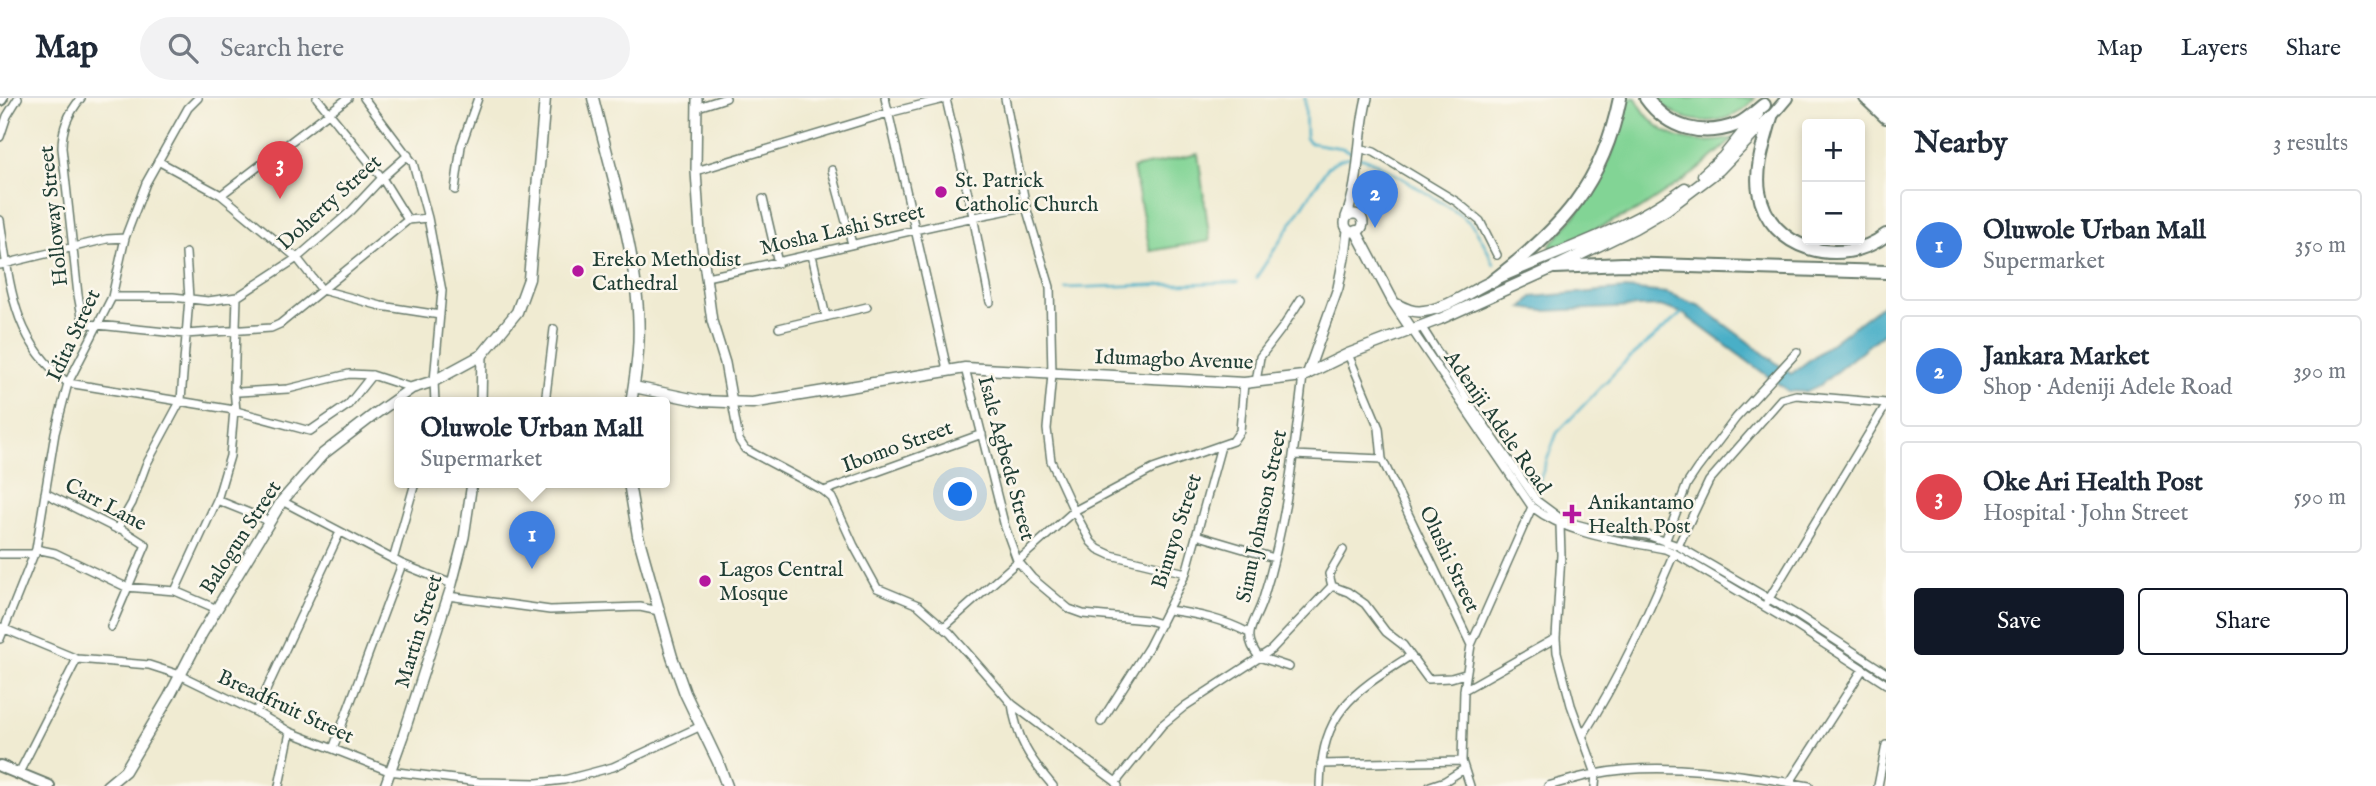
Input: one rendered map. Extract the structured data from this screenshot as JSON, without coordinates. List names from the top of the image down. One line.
{"streets":{"main road":["Idumagbo Avenue","Adeniji Adele Road","Balogun Street"],"street":["Doherty Street","Holloway Street","Mosha Lashi Street","Idita Street","Ibomo Street","Isale Agbede Street","Carr Lane","Simu Johnson Street","Binuyo Street","Olushi Street","Martin Street","Breadfruit Street"]},"crossings":[["Doherty Street","Idita Street"],["Holloway Street","Idita Street"],["Idita Street","Carr Lane"],["Idita Street","Breadfruit Street"],["Idumagbo Avenue","Adeniji Adele Road"],["Idumagbo Avenue","Isale Agbede Street"],["Idumagbo Avenue","Simu Johnson Street"],["Idumagbo Avenue","Olushi Street"],["Ibomo Street","Isale Agbede Street"],["Isale Agbede Street","Binuyo Street"],["Balogun Street","Breadfruit Street"],["Martin Street","Breadfruit Street"]],"places":{"other":["St. Patrick Catholic Church","Ereko Methodist Cathedral","Lagos Central Mosque"],"health":["Anikantamo Health Post"]},"page":{"header":"Map","search":"Search here","nav":["Map","Layers","Share"],"heading":["Nearby","3 results"],"map_buttons":["+","−"],"pins":["3","2","1"],"list":[{"mark":"1","name":"Oluwole Urban Mall","note":"Supermarket","value":"350 m"},{"mark":"2","name":"Jankara Market","note":"Shop · Adeniji Adele Road","value":"390 m"},{"mark":"3","name":"Oke Ari Health Post","note":"Hospital · John Street","value":"590 m"}],"popup":["Oluwole Urban Mall","Supermarket"],"buttons":["Save","Share"]}}
